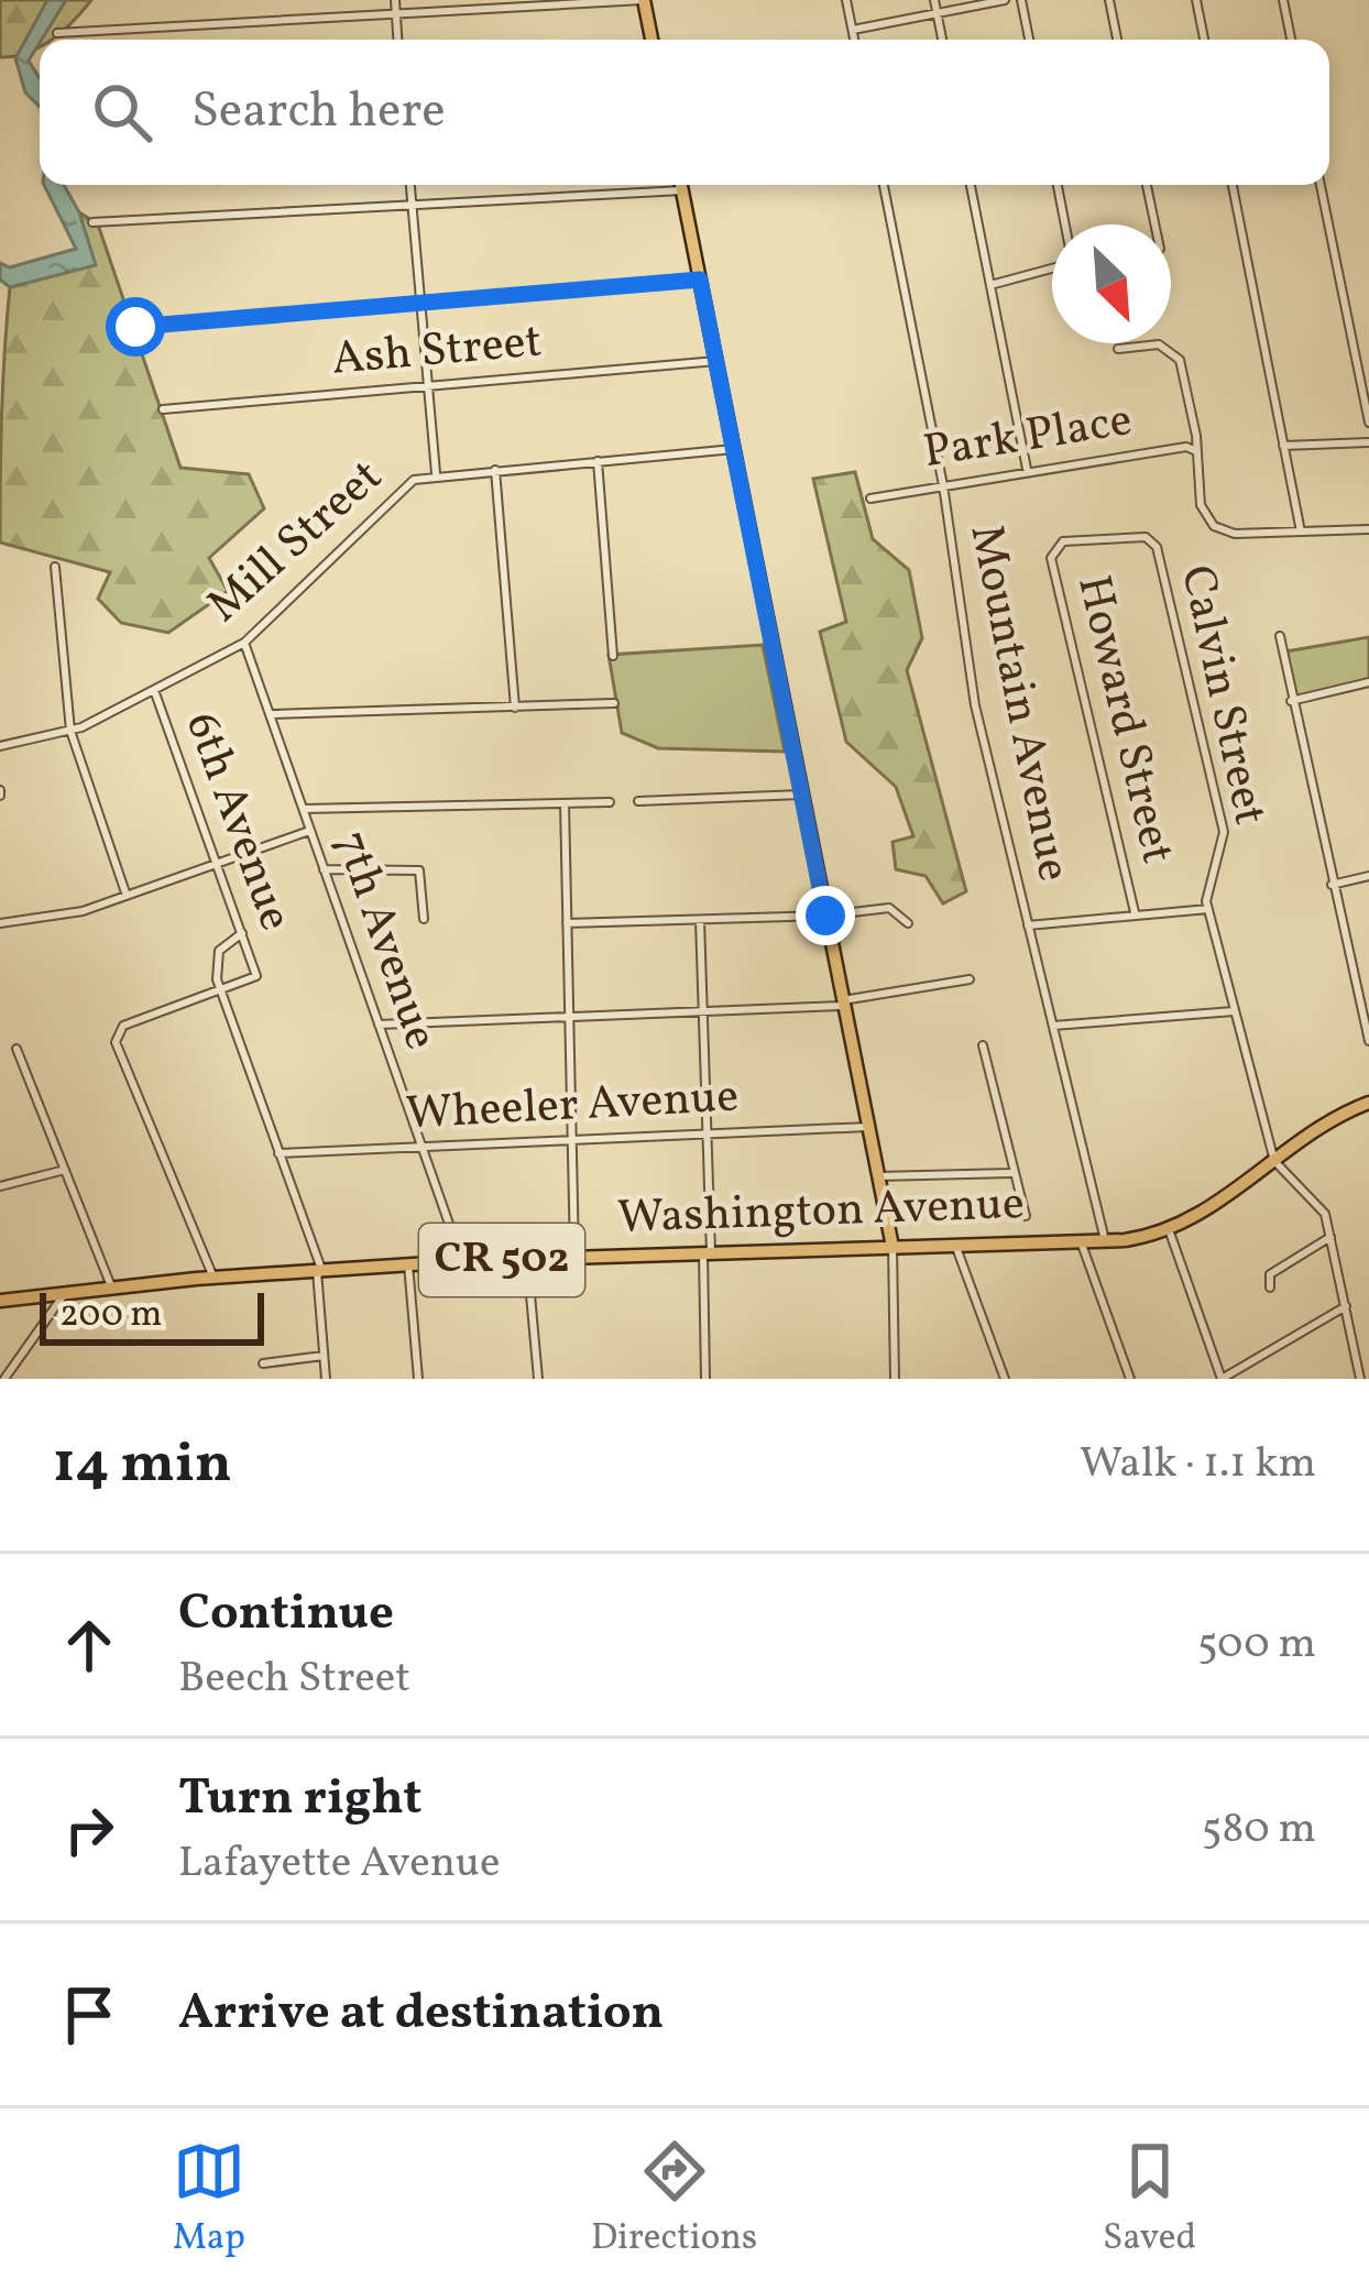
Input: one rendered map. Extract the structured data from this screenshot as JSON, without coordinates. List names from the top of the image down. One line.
{"streets":{"main road":["Washington Avenue","CR 502"],"street":["Ash Street","Park Place","Mill Street","Calvin Street","Mountain Avenue","Howard Street","6th Avenue","7th Avenue","Wheeler Avenue"]},"crossings":[["Park Place","Mountain Avenue"],["Mill Street","6th Avenue"],["Mill Street","7th Avenue"],["Calvin Street","Howard Street"],["Calvin Street","Washington Avenue"],["Mountain Avenue","Washington Avenue"],["7th Avenue","Wheeler Avenue"],["7th Avenue","Washington Avenue"]],"scale_bar":"200 m","north":"bottom right","page":{"search":"Search here","scale":"200 m","heading":["14 min","Walk · 1.1 km"],"list":[["Continue","Beech Street","500 m"],["Turn right","Lafayette Avenue","580 m"],"Arrive at destination"],"nav":["Map","Directions","Saved"]}}
